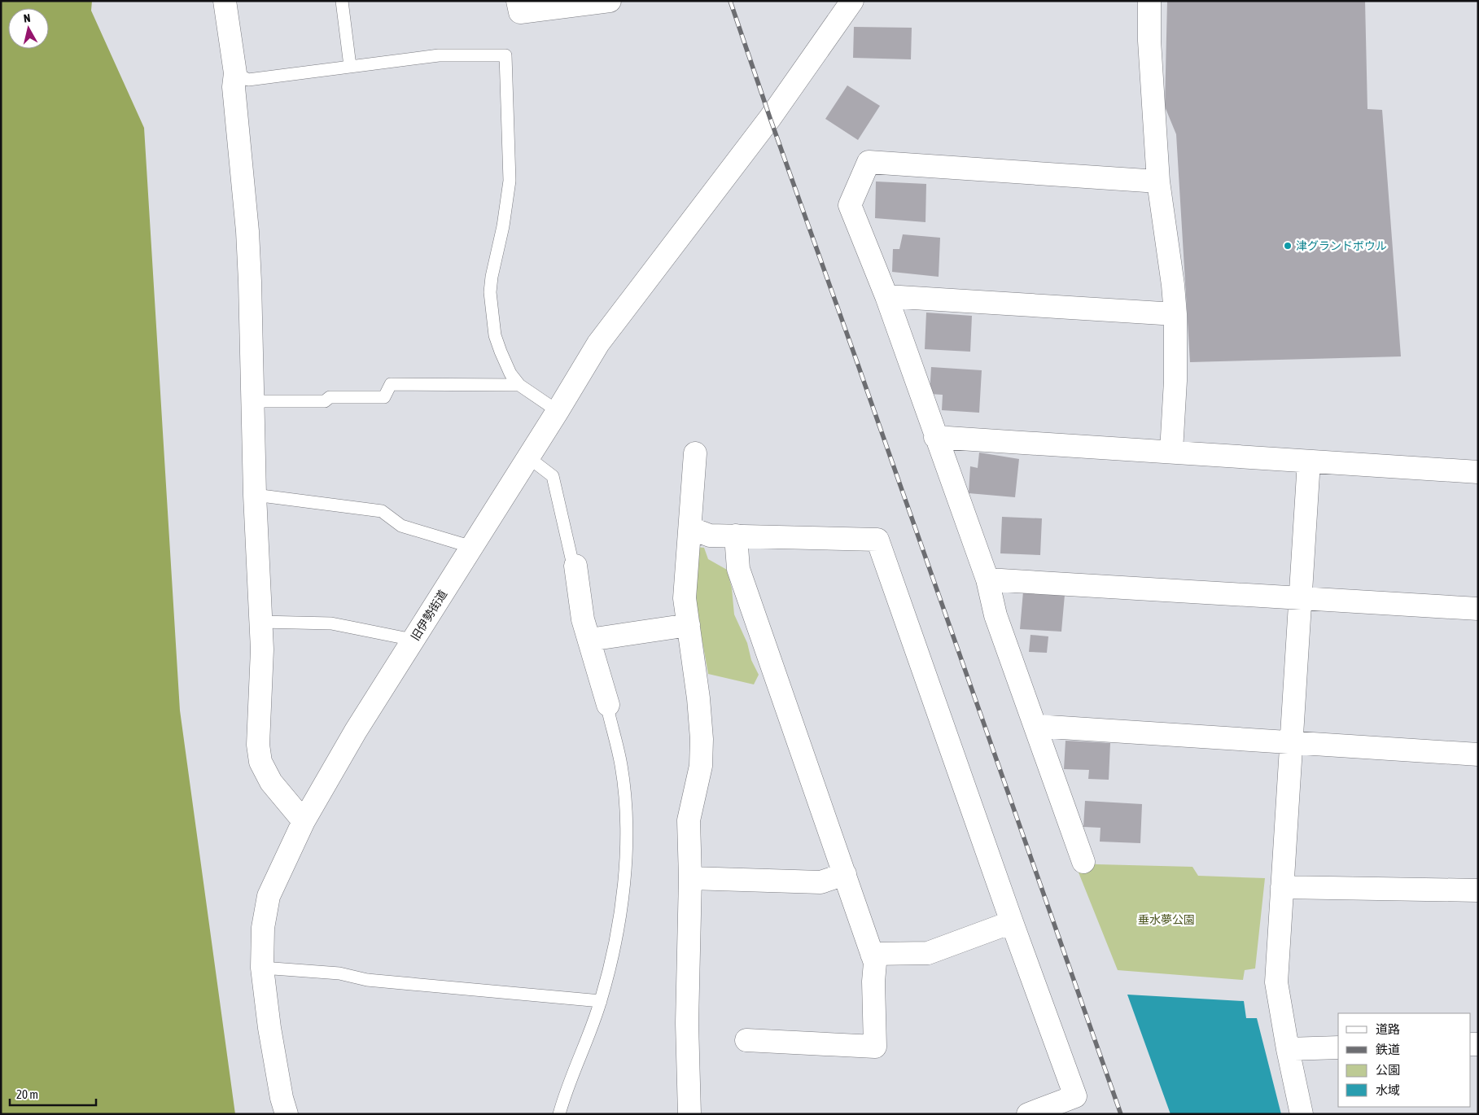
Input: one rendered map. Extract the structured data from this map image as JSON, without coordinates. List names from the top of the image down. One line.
{"streets":{"street":["旧伊勢街道"]},"parks":["垂水夢公園"],"places":["津グランドボウル"],"legend":["道路","鉄道","公園","水域"],"scale_bar":"20 m","north":"top"}
